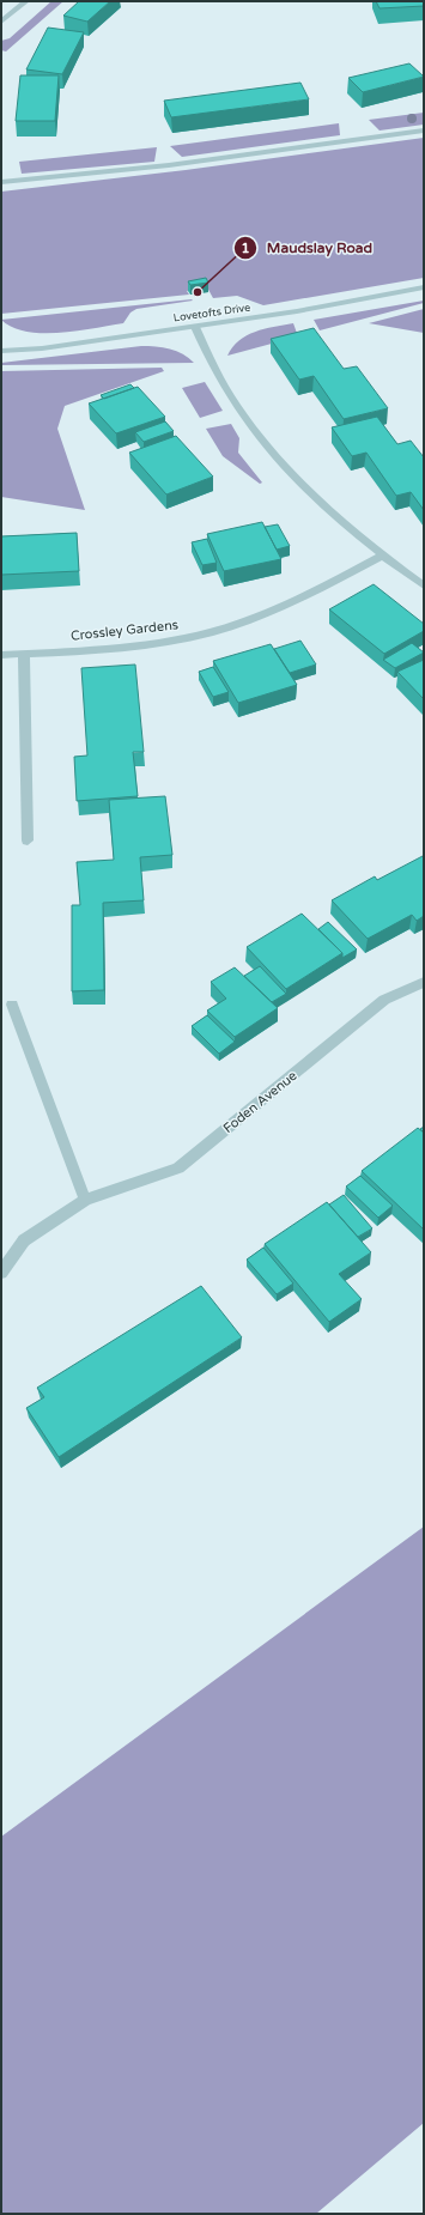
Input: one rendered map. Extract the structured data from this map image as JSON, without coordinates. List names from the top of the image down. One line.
{"streets":{"street":["Lovetofts Drive","Crossley Gardens","Foden Avenue"]},"places":["Maudslay Road"]}
